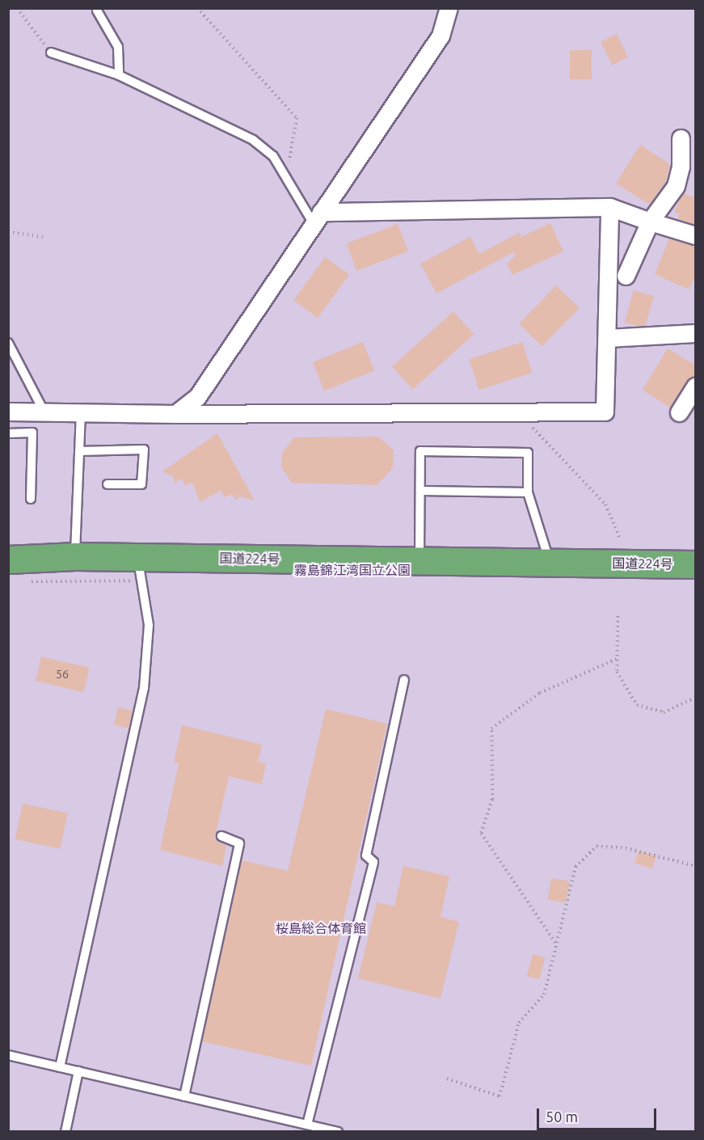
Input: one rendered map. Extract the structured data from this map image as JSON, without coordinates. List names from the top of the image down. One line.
{"streets":{"highway":["国道224号"]},"parks":["霧島錦江湾国立公園","桜島総合体育館"],"house_numbers":["56"],"scale_bar":"50 m"}
